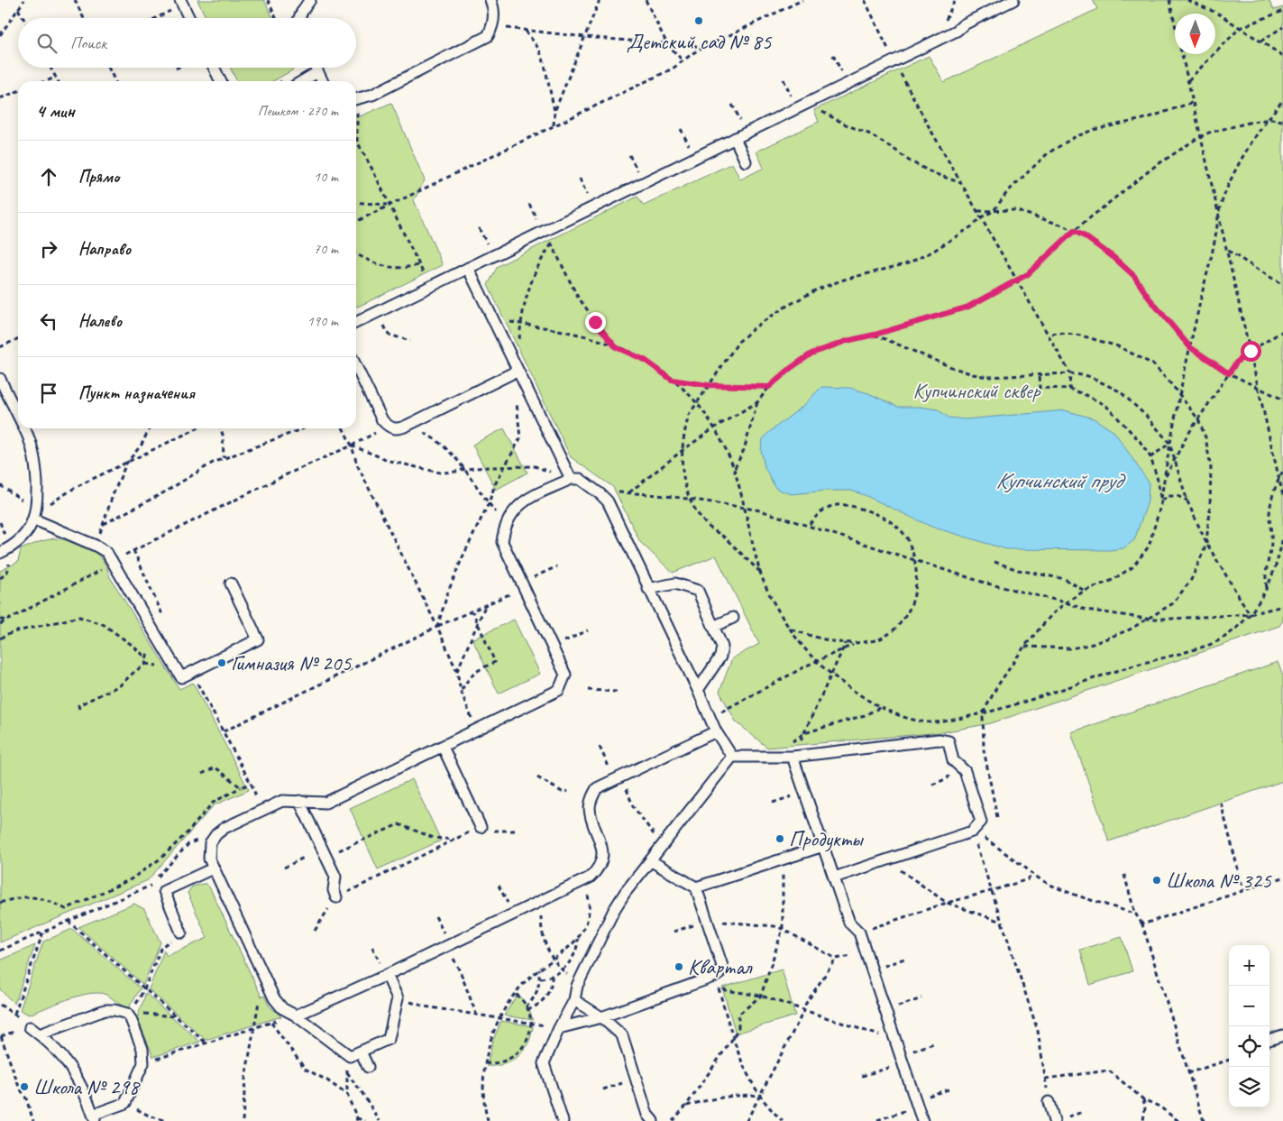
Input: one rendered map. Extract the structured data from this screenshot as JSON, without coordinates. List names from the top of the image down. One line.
{"water":["Купчинский пруд"],"parks":["Купчинский сквер"],"places":["Детский сад № 85","Гимназия № 205","Продукты","Школа № 325","Квартал","Школа № 298"],"north":"bottom","page":{"search":"Поиск","heading":["4 мин","Пешком · 270 m"],"list":[["Прямо","10 m"],["Направо","70 m"],["Налево","190 m"],"Пункт назначения"],"map_buttons":["+","−"]}}
